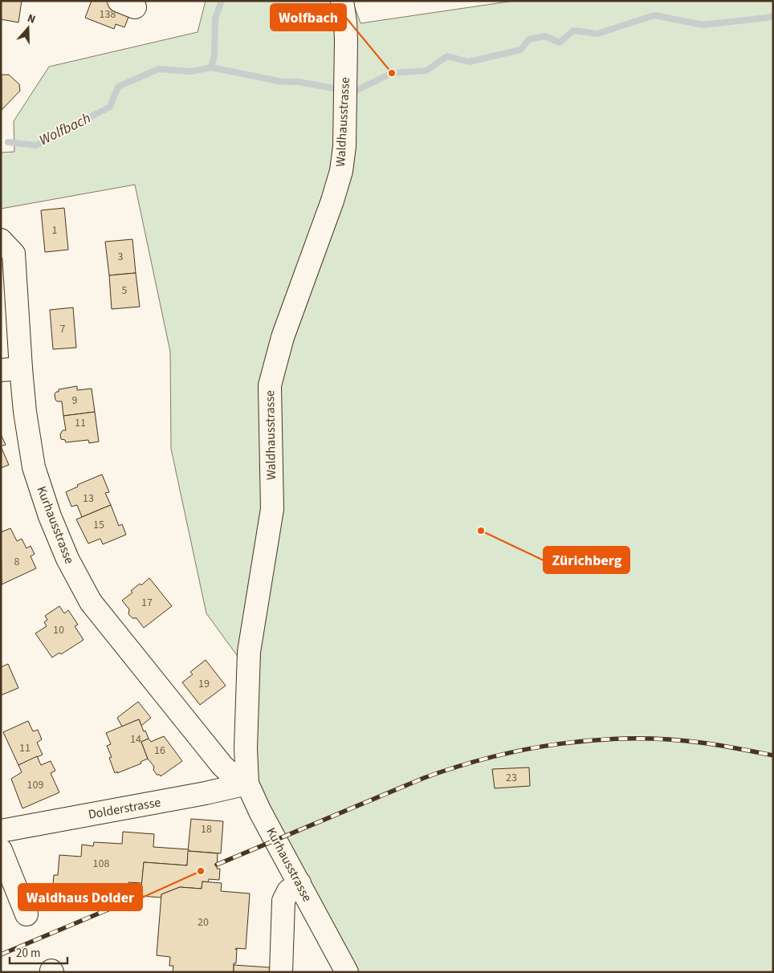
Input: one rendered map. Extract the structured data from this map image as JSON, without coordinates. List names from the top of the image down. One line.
{"streets":{"street":["Waldhausstrasse","Kurhausstrasse","Dolderstrasse"]},"crossings":[["Waldhausstrasse","Kurhausstrasse"],["Waldhausstrasse","Dolderstrasse"],["Kurhausstrasse","Dolderstrasse"]],"water":["Wolfbach"],"places":["Wolfbach","Zürichberg","Waldhaus Dolder"],"house_numbers":["138","1","3","5","7","9","11","13","15","8","17","10","19","14","11","16","23","109","18","108","20"],"scale_bar":"20 m","north":"top"}
